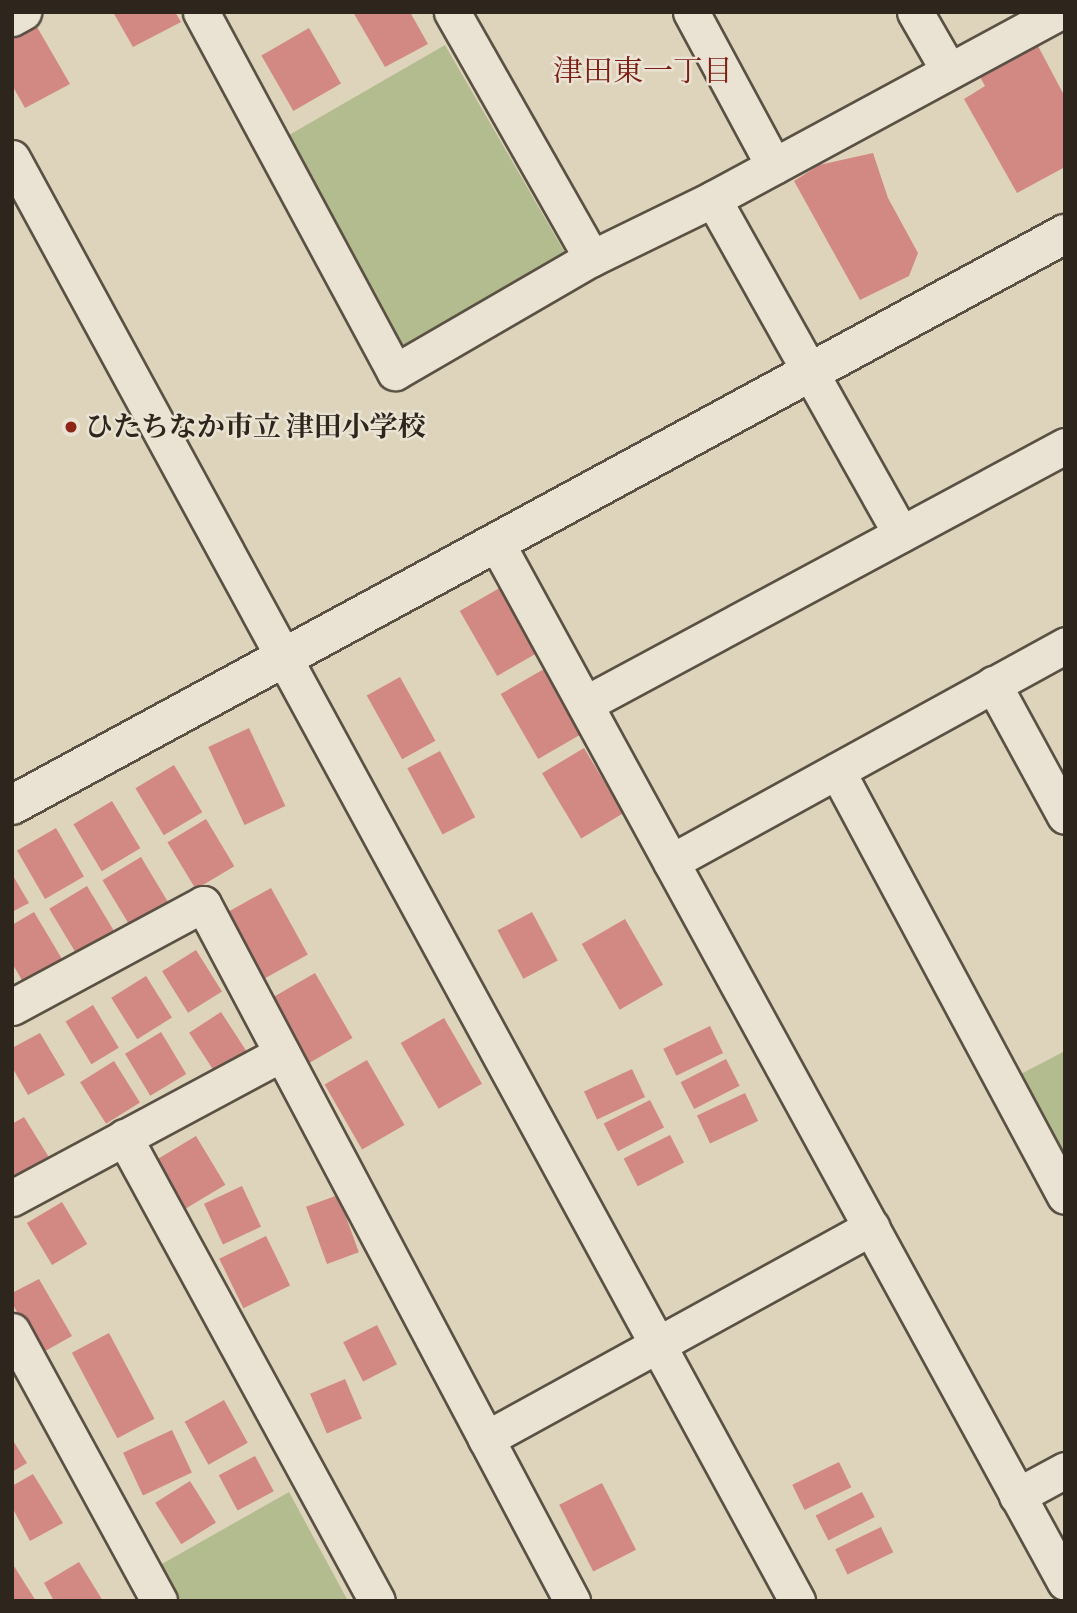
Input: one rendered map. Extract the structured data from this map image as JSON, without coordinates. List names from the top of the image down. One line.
{"districts":["津田東一丁目"],"places":["ひたちなか市立 津田小学校"]}
